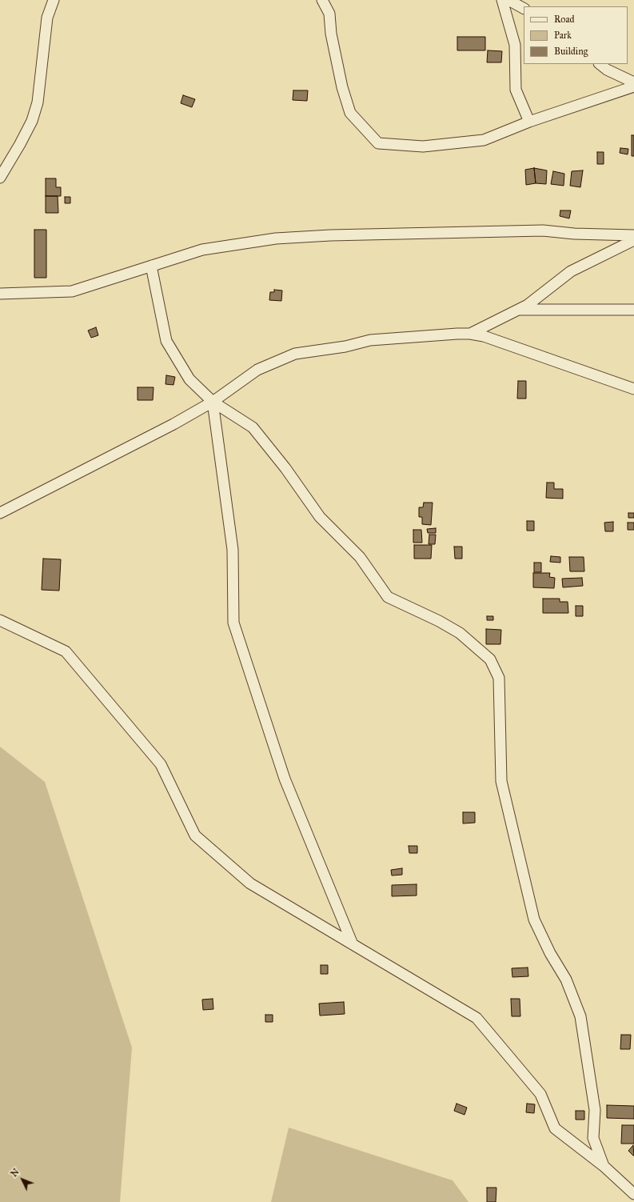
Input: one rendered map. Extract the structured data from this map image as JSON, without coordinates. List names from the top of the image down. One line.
{"legend":["Road","Park","Building"],"north":"top left"}
